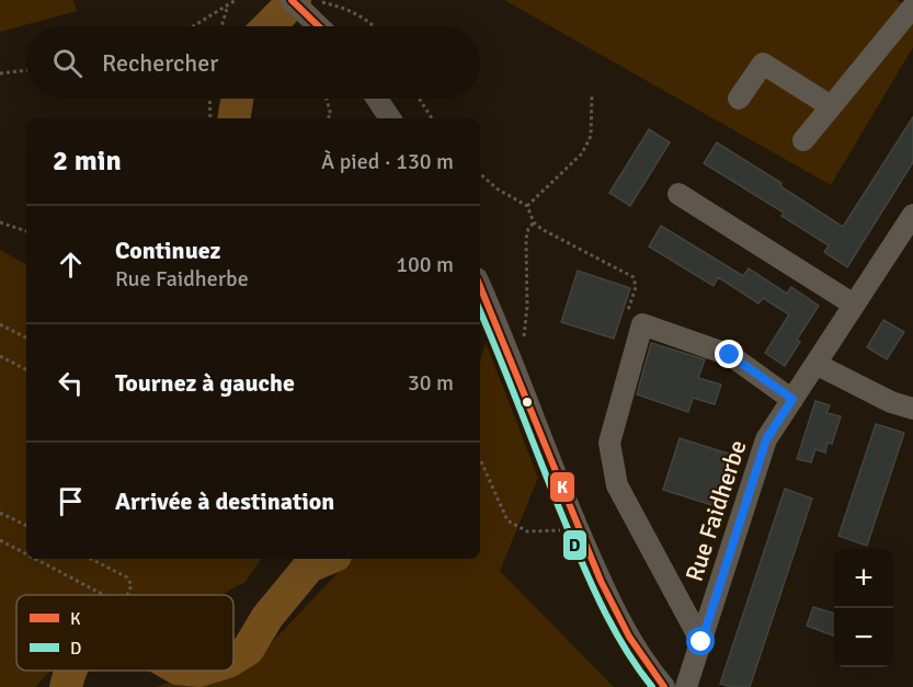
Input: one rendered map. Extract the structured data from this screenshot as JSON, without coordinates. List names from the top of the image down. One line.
{"streets":{"street":["Rue Faidherbe"]},"lines":["transit line K","transit line D"],"legend":["K","D"],"page":{"search":"Rechercher","heading":["2 min","À pied · 130 m"],"list":[["Continuez","Rue Faidherbe","100 m"],["Tournez à gauche","30 m"],"Arrivée à destination"],"map_buttons":["+","−"]}}
